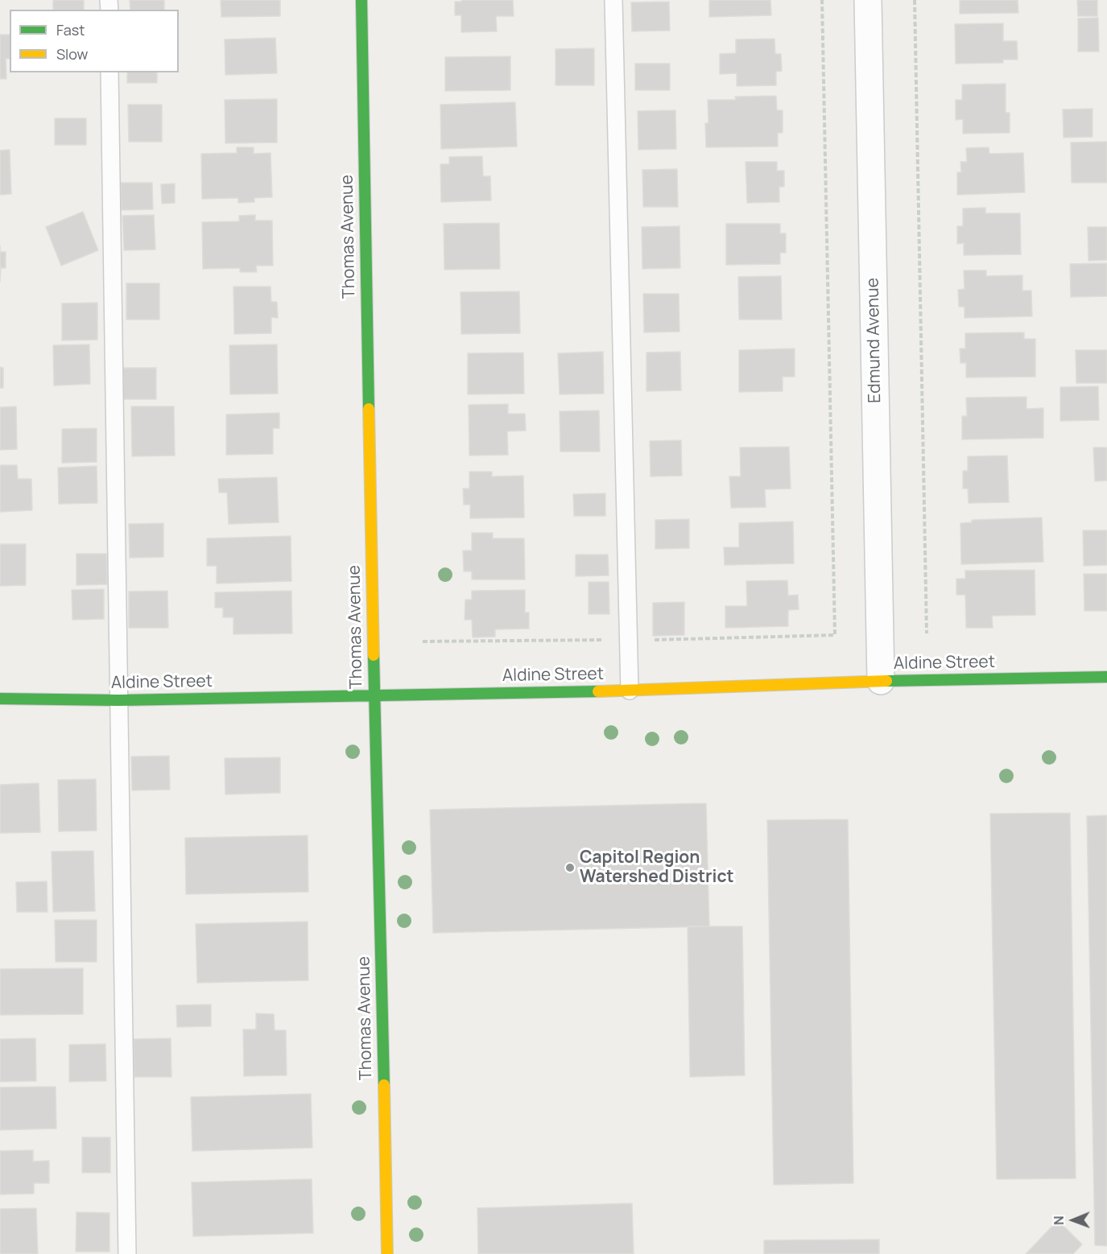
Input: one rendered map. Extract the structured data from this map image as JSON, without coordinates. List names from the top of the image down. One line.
{"streets":{"street":["Thomas Avenue","Edmund Avenue","Aldine Street"]},"crossings":[["Thomas Avenue","Aldine Street"],["Edmund Avenue","Aldine Street"]],"places":["Capitol Region Watershed District"],"legend":["Fast","Slow"],"north":"left"}
